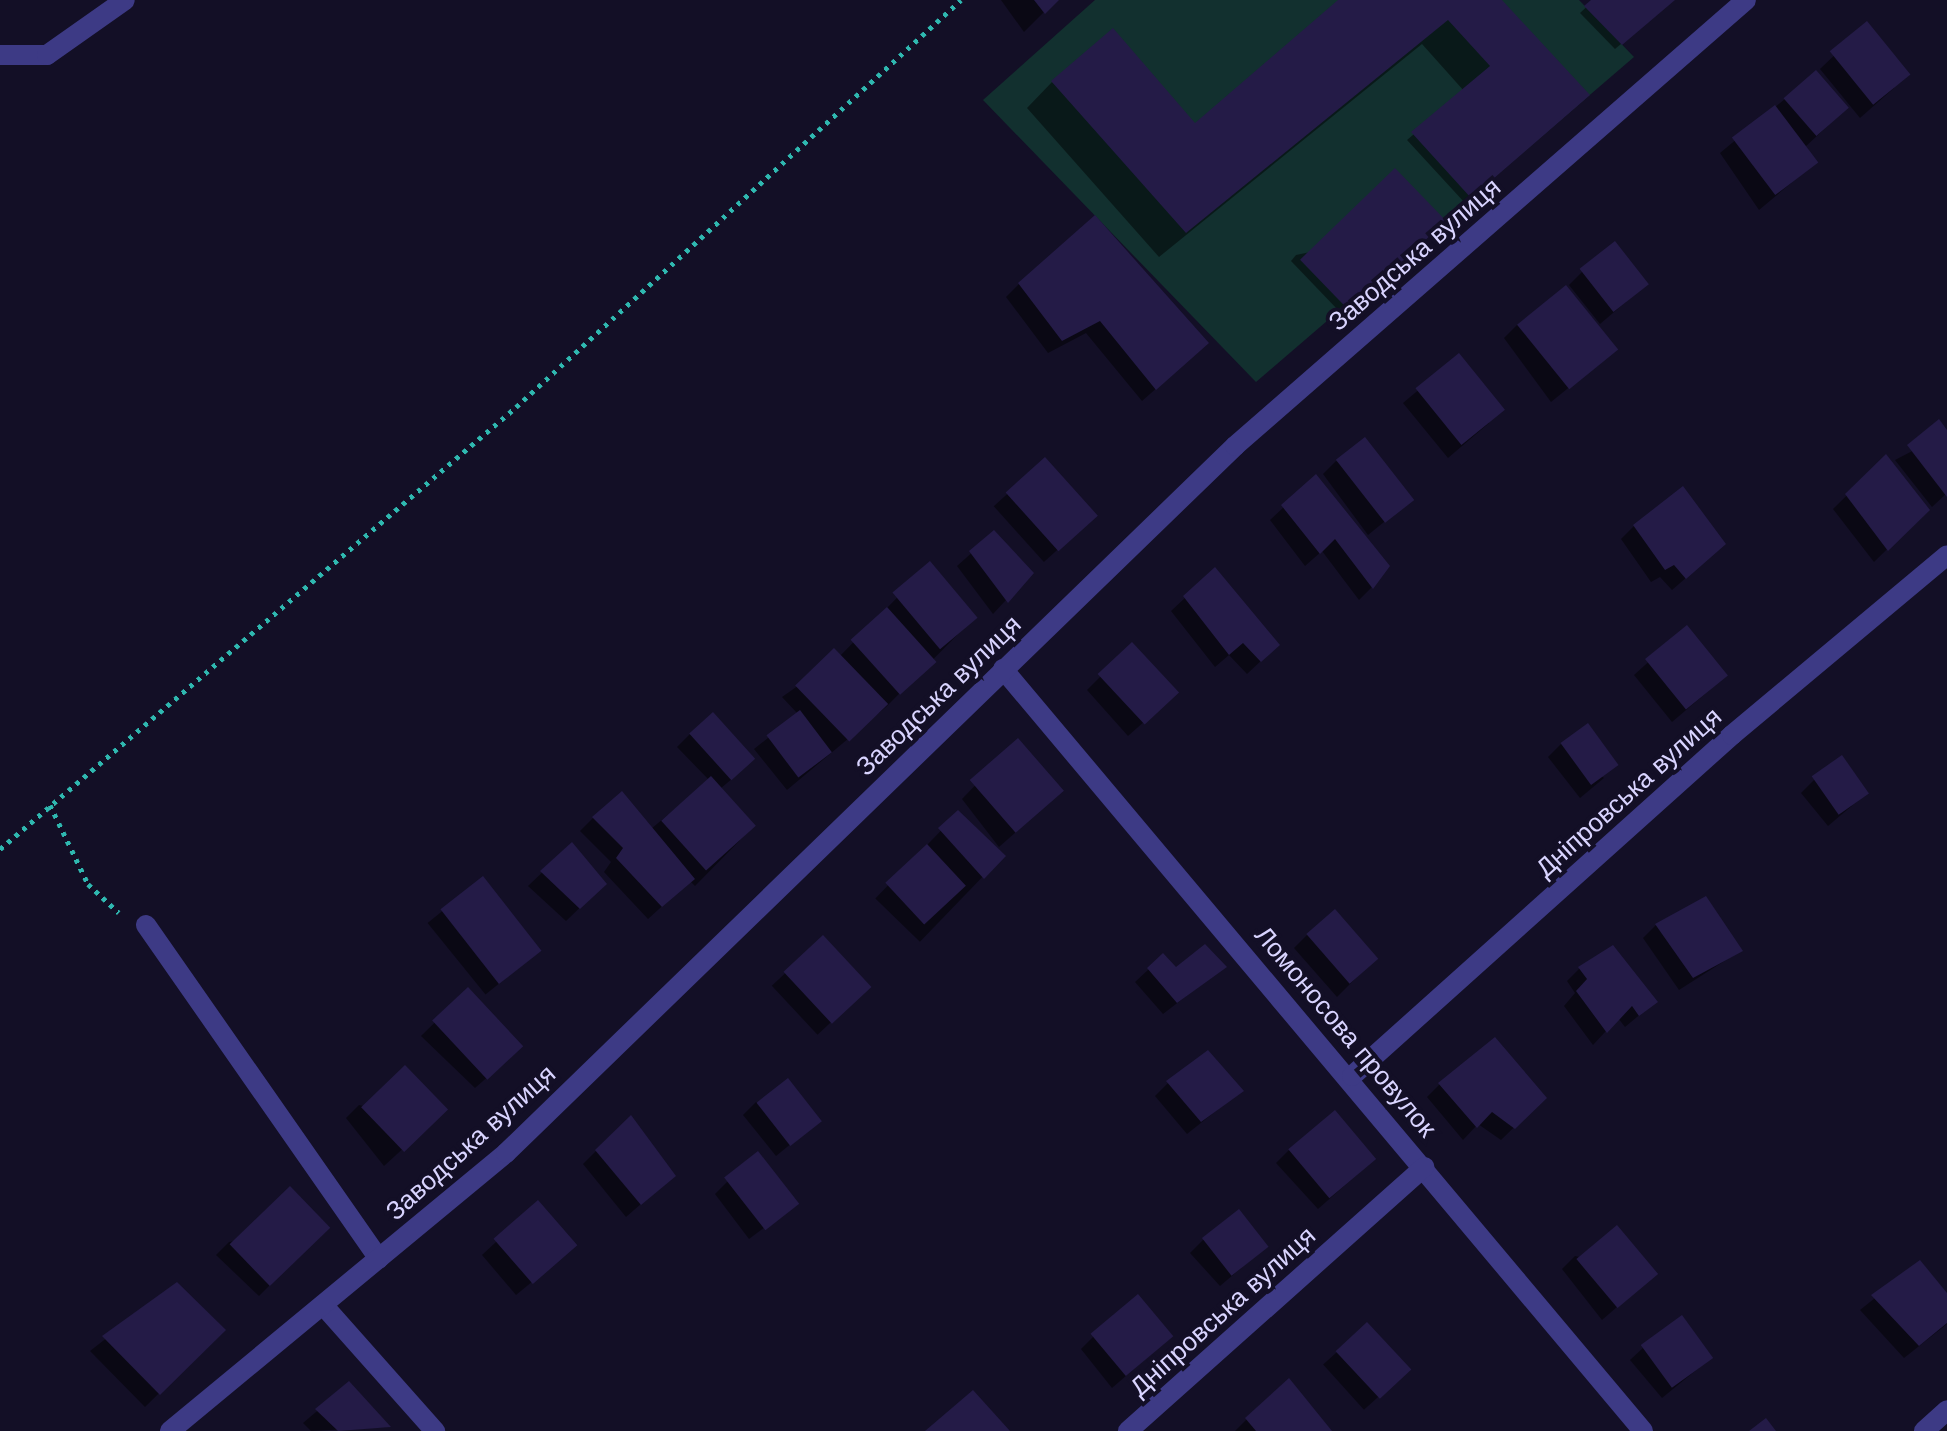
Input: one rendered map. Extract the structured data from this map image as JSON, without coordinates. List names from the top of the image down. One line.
{"streets":{"street":["Заводська вулиця","Дніпровська вулиця","Ломоносова провулок"]},"crossings":[["Заводська вулиця","Ломоносова провулок"],["Дніпровська вулиця","Ломоносова провулок"]]}
